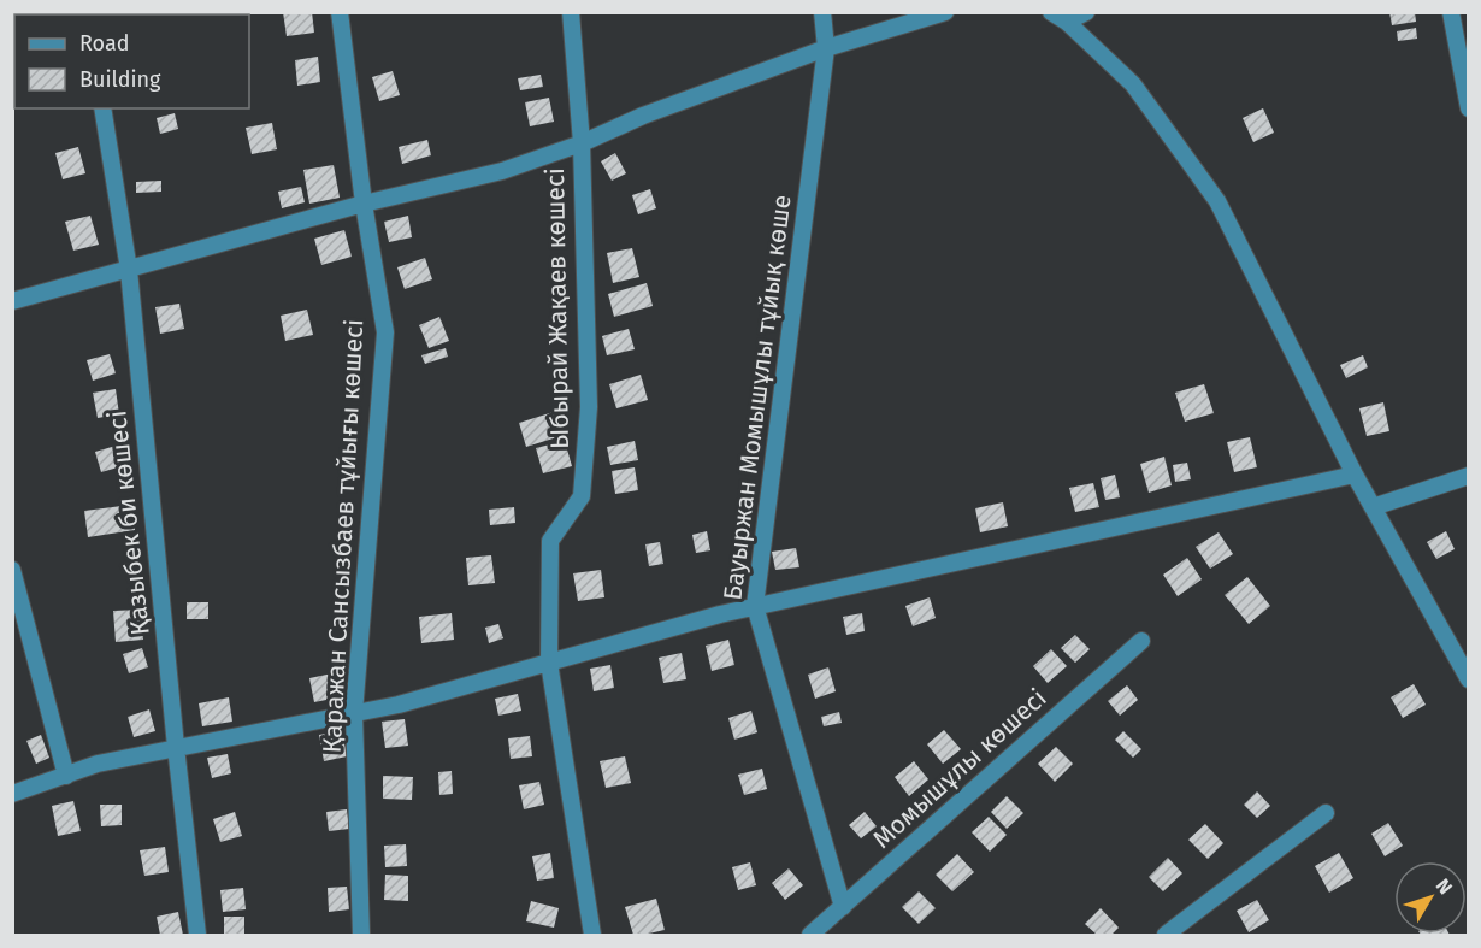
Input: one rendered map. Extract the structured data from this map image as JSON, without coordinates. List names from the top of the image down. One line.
{"streets":{"street":["Ыбырай Жақаев көшесі","Бауыржан Момышұлы тұйық көше","Қазыбек би көшесі","Қаражан Сансызбаев тұйығы көшесі","Момышұлы көшесі"]},"crossings":[["Бауыржан Момышұлы тұйық көше","Момышұлы көшесі"]],"legend":["Road","Building"],"north":"top right"}
